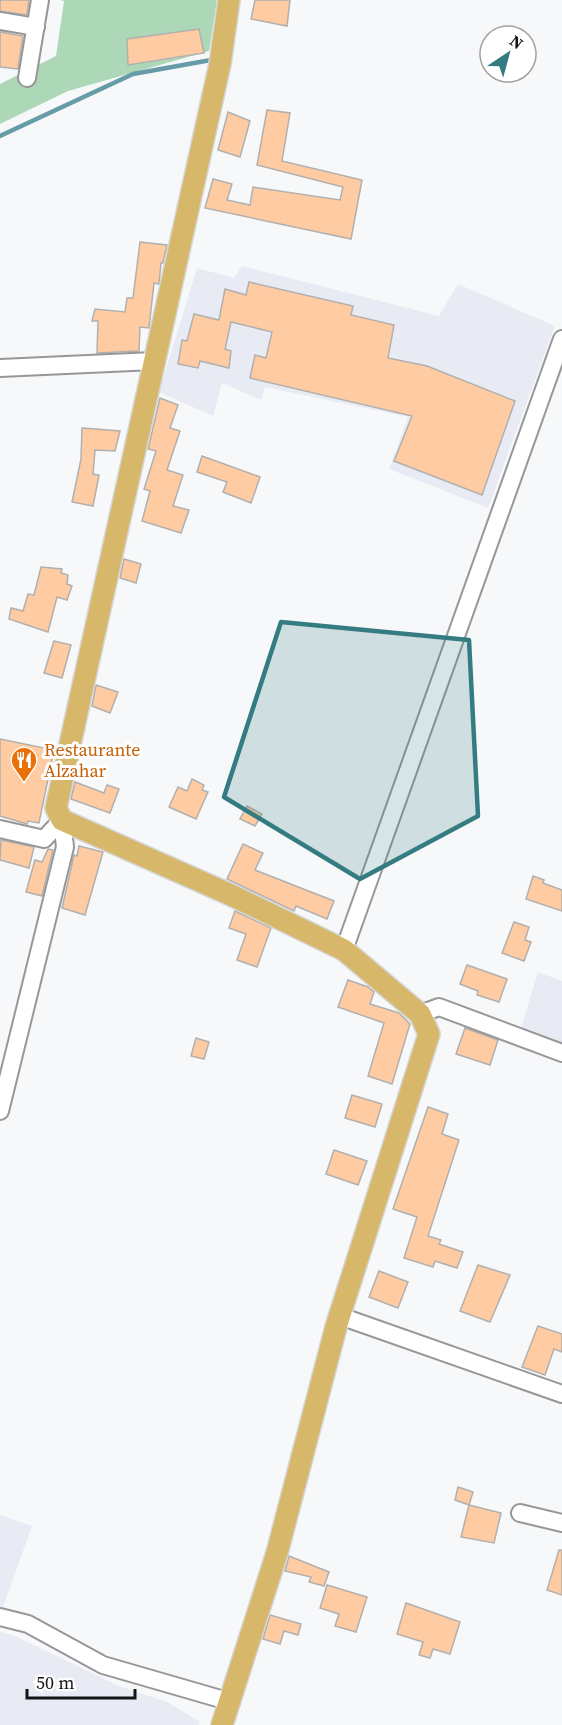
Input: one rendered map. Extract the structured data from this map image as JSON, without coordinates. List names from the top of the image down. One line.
{"places":{"restaurant":["Restaurante Alzahar"]},"scale_bar":"50 m","north":"top right"}
